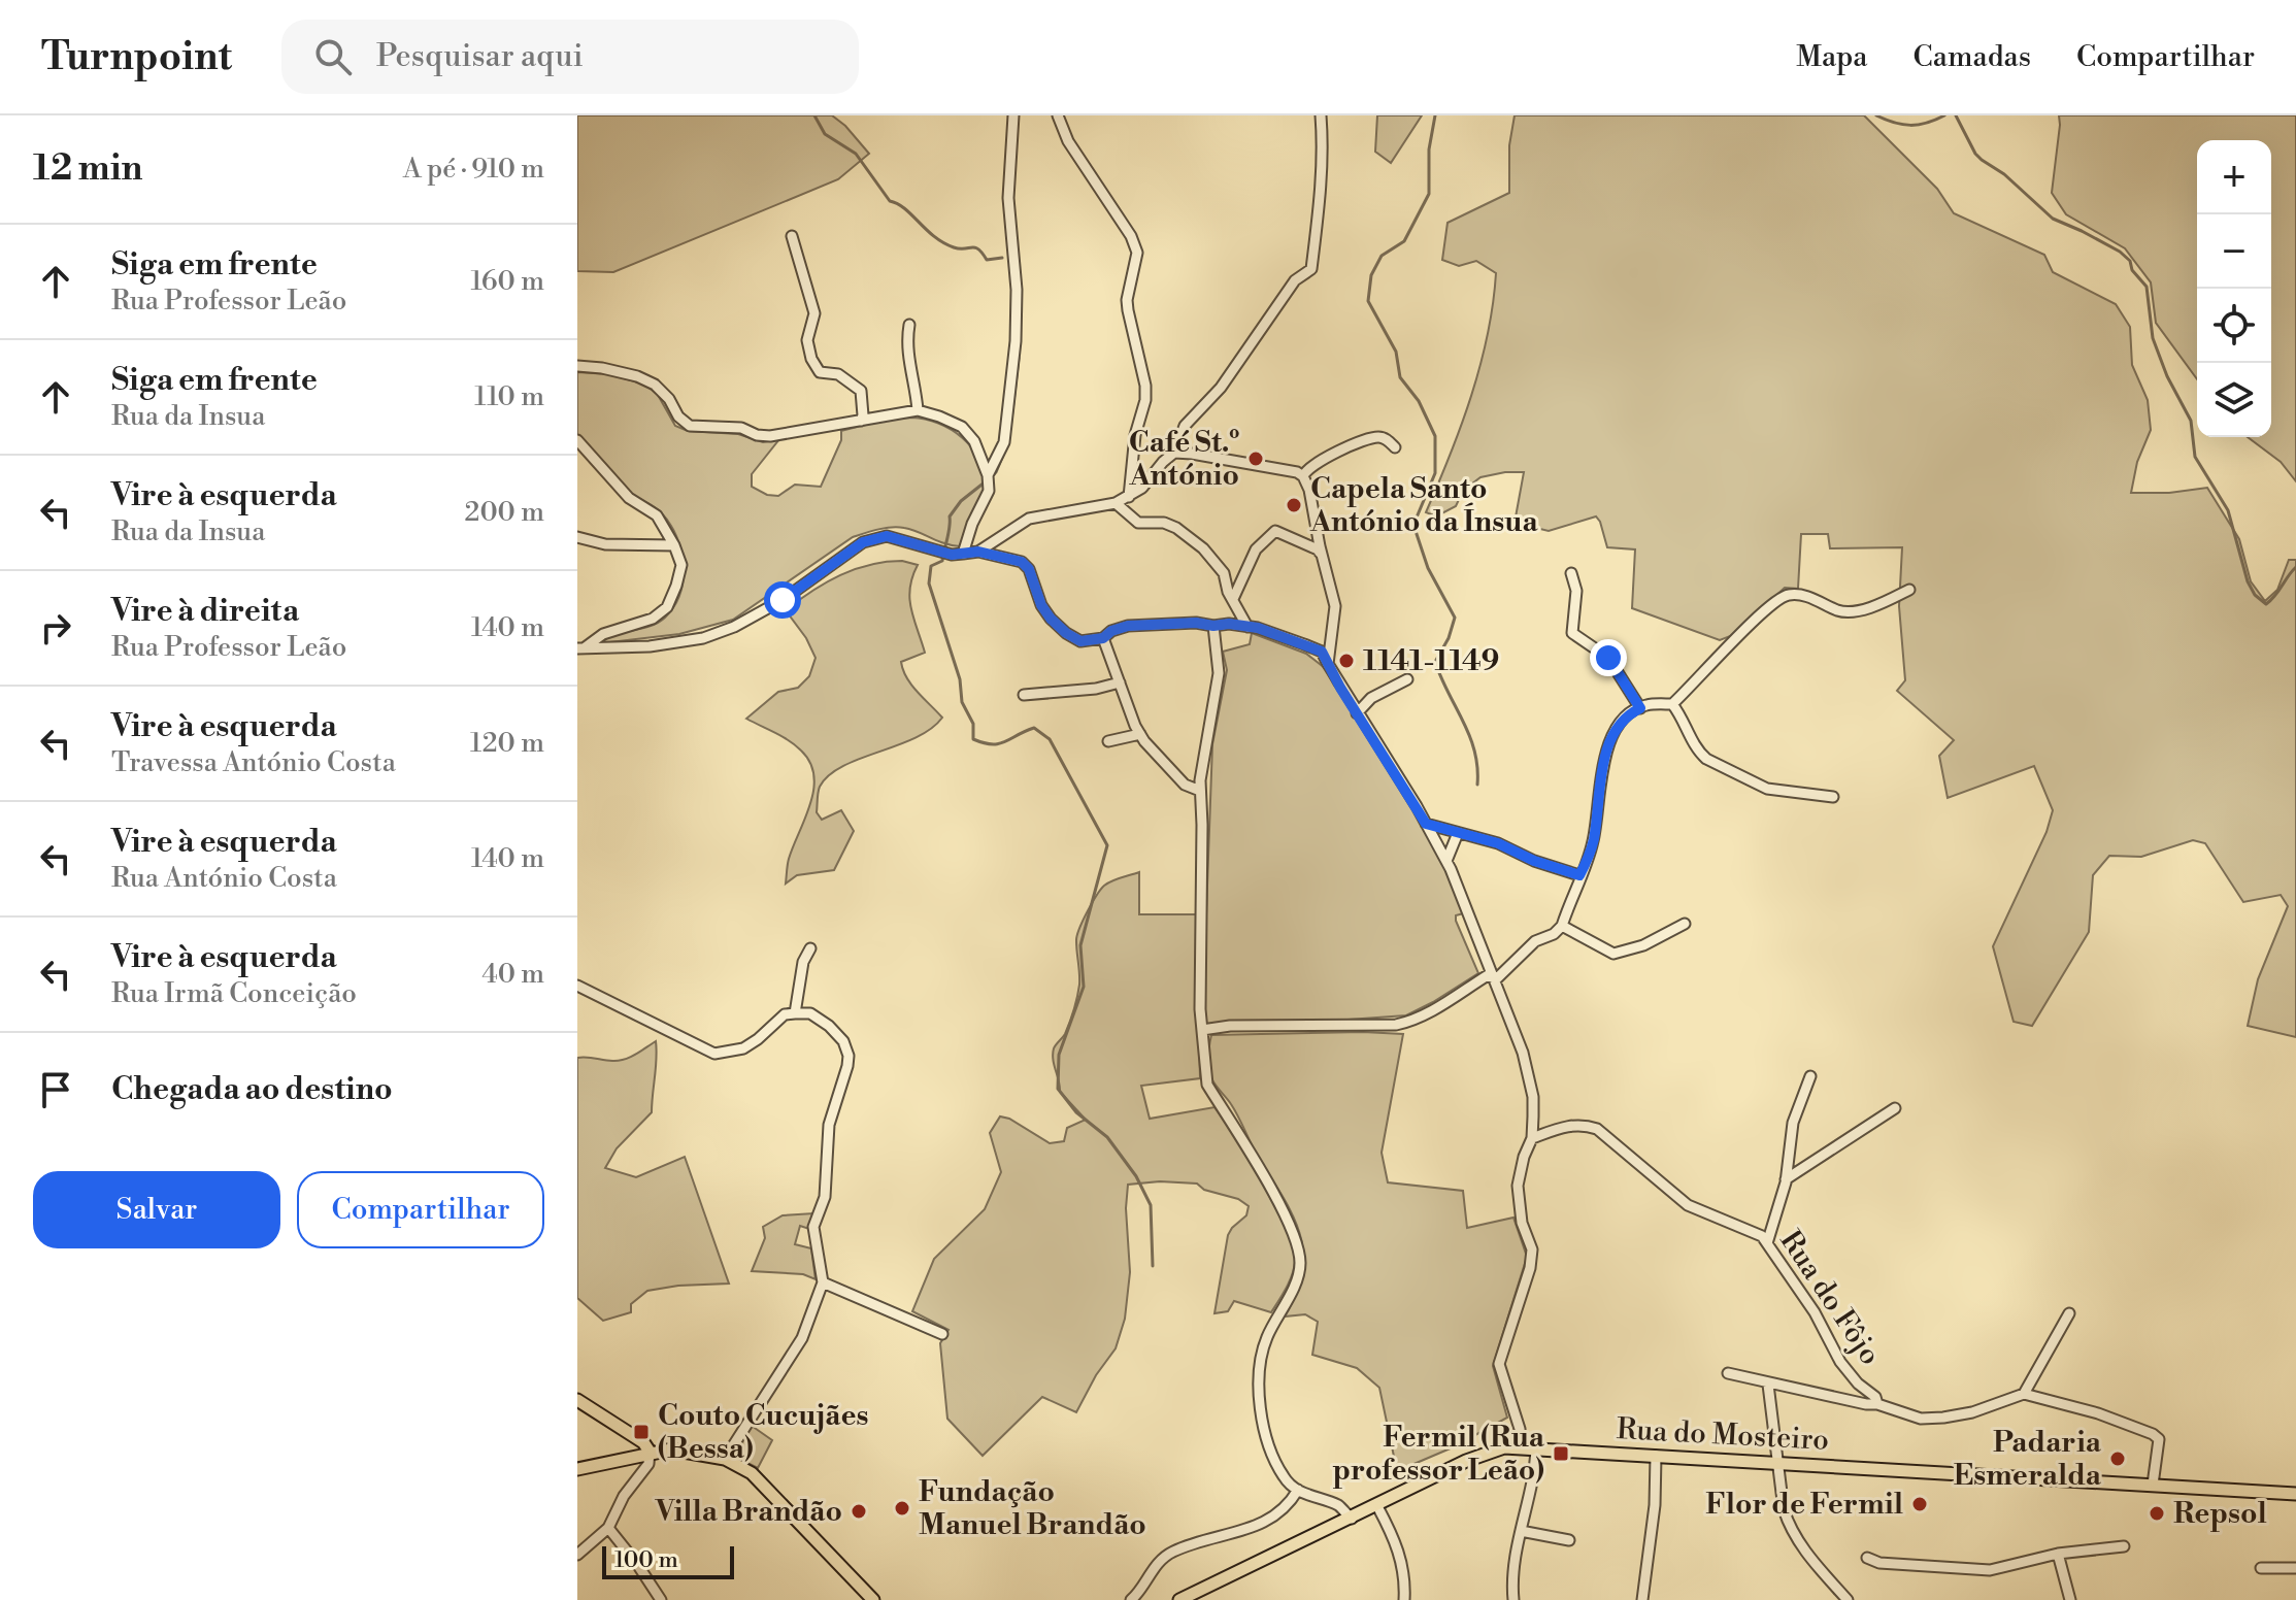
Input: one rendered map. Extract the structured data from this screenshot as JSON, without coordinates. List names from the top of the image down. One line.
{"streets":{"main road":["Rua do Mosteiro"],"street":["Rua do Fôjo"]},"places":{"other":["Café St.º António","Capela Santo António da Ínsua","1141-1149","Padaria Esmeralda","Flor de Fermil","Fundação Manuel Brandão","Villa Brandão","Repsol"],"transit":["Couto Cucujães (Bessa)","Fermil (Rua professor Leão)"]},"scale_bar":"100 m","page":{"header":"Turnpoint","search":"Pesquisar aqui","nav":["Mapa","Camadas","Compartilhar"],"heading":["12 min","A pé · 910 m"],"map_buttons":["+","−"],"list":[["Siga em frente","Rua Professor Leão","160 m"],["Siga em frente","Rua da Insua","110 m"],["Vire à esquerda","Rua da Insua","200 m"],["Vire à direita","Rua Professor Leão","140 m"],["Vire à esquerda","Travessa António Costa","120 m"],["Vire à esquerda","Rua António Costa","140 m"],["Vire à esquerda","Rua Irmã Conceição","40 m"],"Chegada ao destino"],"buttons":["Salvar","Compartilhar"],"scale":"100 m"}}
